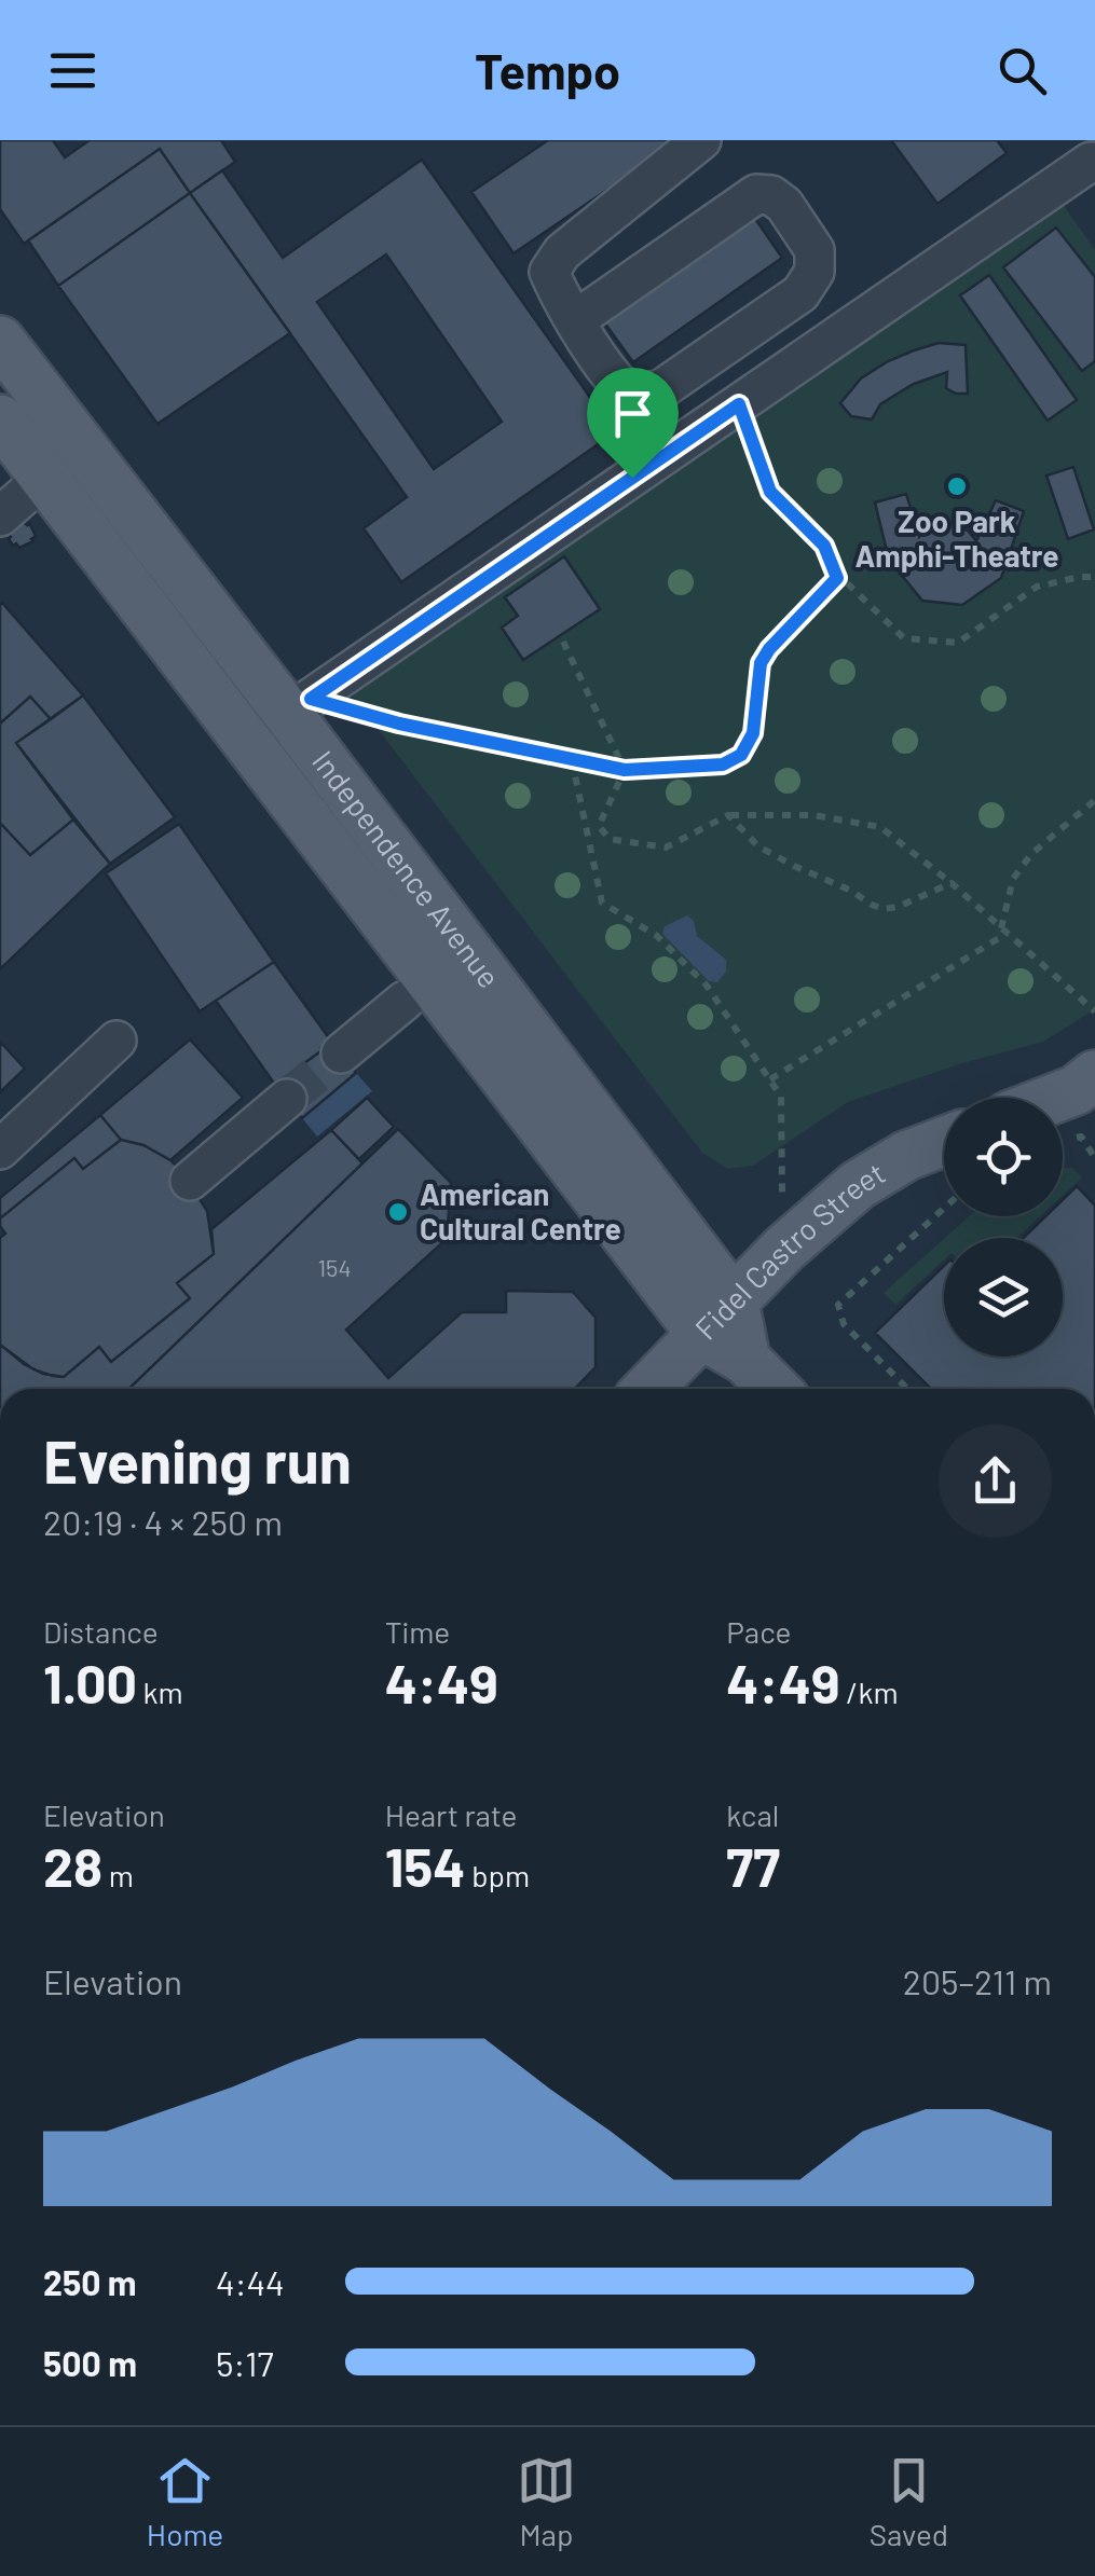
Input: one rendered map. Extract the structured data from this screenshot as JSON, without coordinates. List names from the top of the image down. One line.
{"streets":{"main road":["Independence Avenue","Fidel Castro Street"]},"crossings":[["Independence Avenue","Fidel Castro Street"]],"places":["Zoo Park Amphi-Theatre","American Cultural Centre"],"house_numbers":["154"],"page":{"header":"Tempo","heading":["Evening run","20:19 · 4 × 250 m"],"stats":[["Distance","1.00 km"],["Time","4:49"],["Pace","4:49 /km"],["Elevation","28 m"],["Heart rate","154 bpm"],["kcal","77"]],"chart":["Elevation","205–211 m"],"list":[{"name":"250 m","note":"4:44"},{"name":"500 m","note":"5:17"}],"tabs":["Home","Map","Saved"]}}
